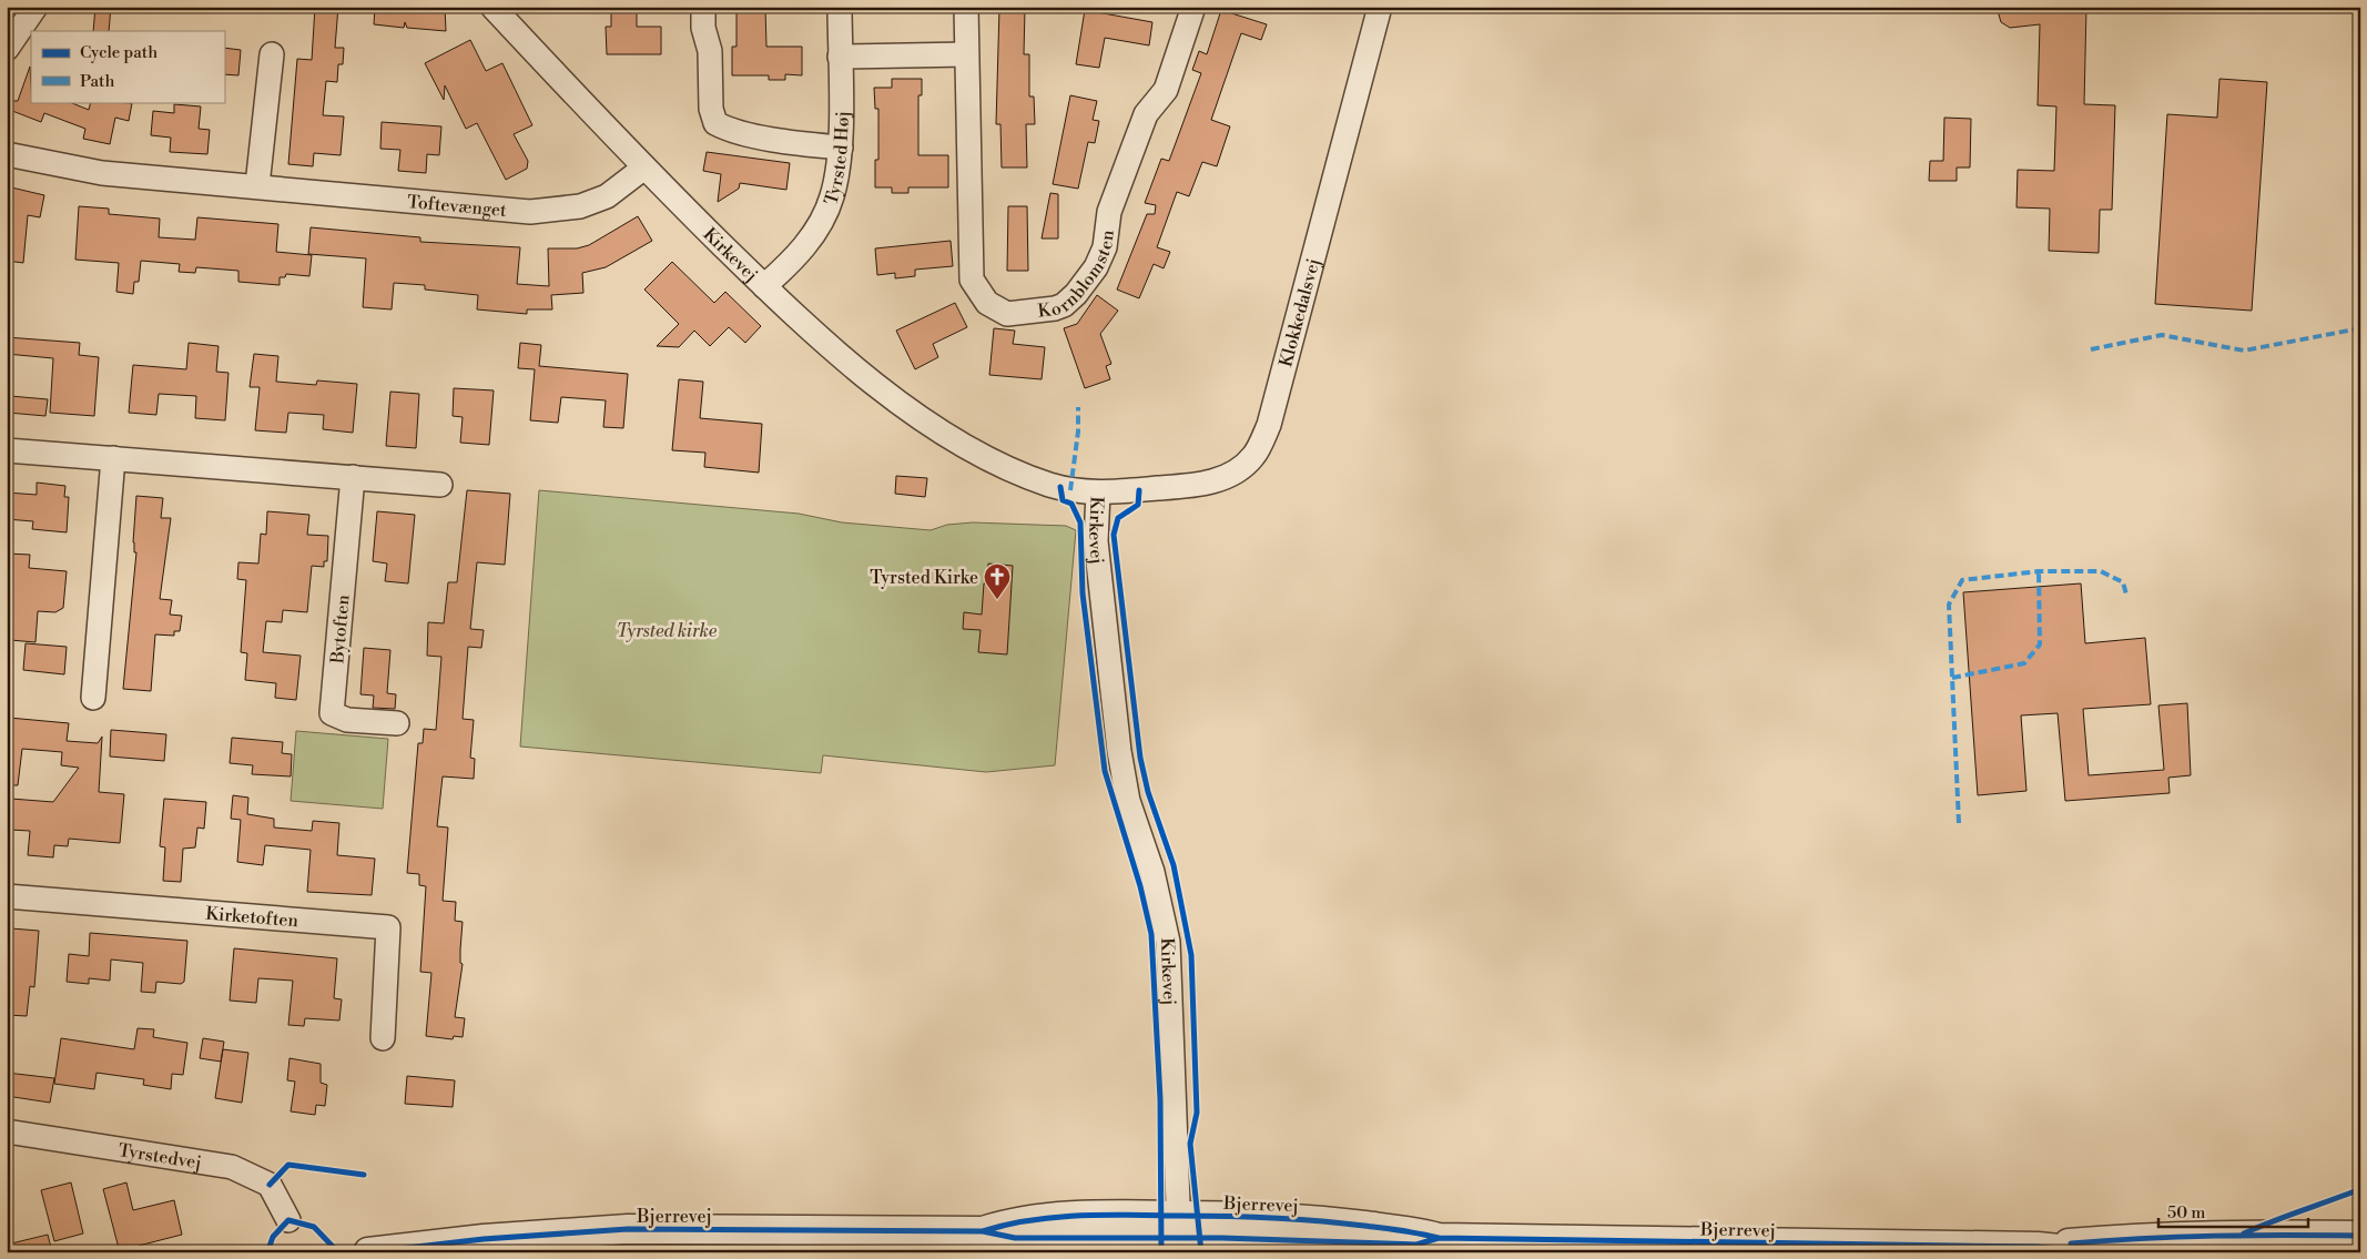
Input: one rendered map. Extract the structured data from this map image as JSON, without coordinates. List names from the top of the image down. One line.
{"streets":{"street":["Tyrsted Høj","Toftevænget","Kirkevej","Kornblomsten","Klokkedalsvej","Bytoften","Kirketoften","Tyrstedvej","Bjerrevej"]},"crossings":[["Tyrsted Høj","Kirkevej"],["Toftevænget","Kirkevej"],["Kirkevej","Klokkedalsvej"],["Kirkevej","Bjerrevej"]],"parks":["Tyrsted kirke"],"places":{"church":["Tyrsted Kirke"]},"legend":["Cycle path","Path"],"scale_bar":"50 m"}
